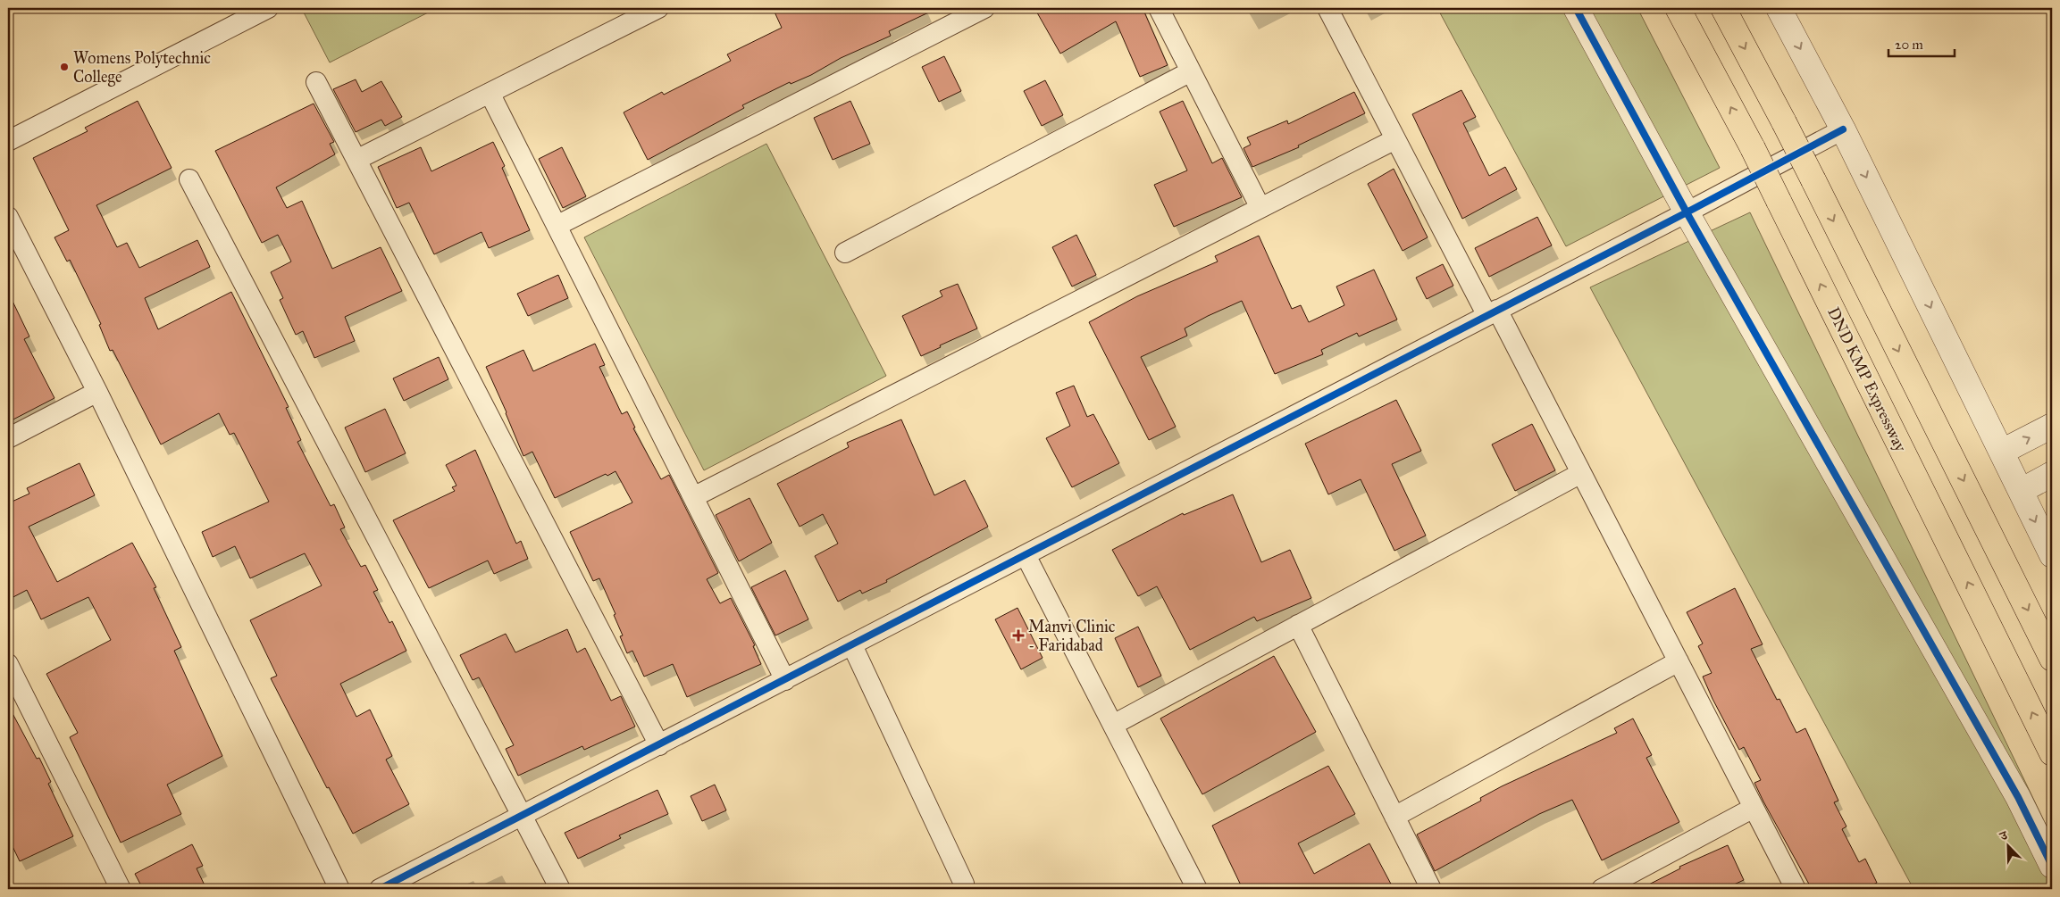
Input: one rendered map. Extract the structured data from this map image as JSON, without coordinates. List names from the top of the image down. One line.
{"streets":{"highway":["DND KMP Expressway"]},"places":{"other":["Womens Polytechnic College"],"health":["Manvi Clinic - Faridabad"]},"scale_bar":"20 m","north":"top left"}
